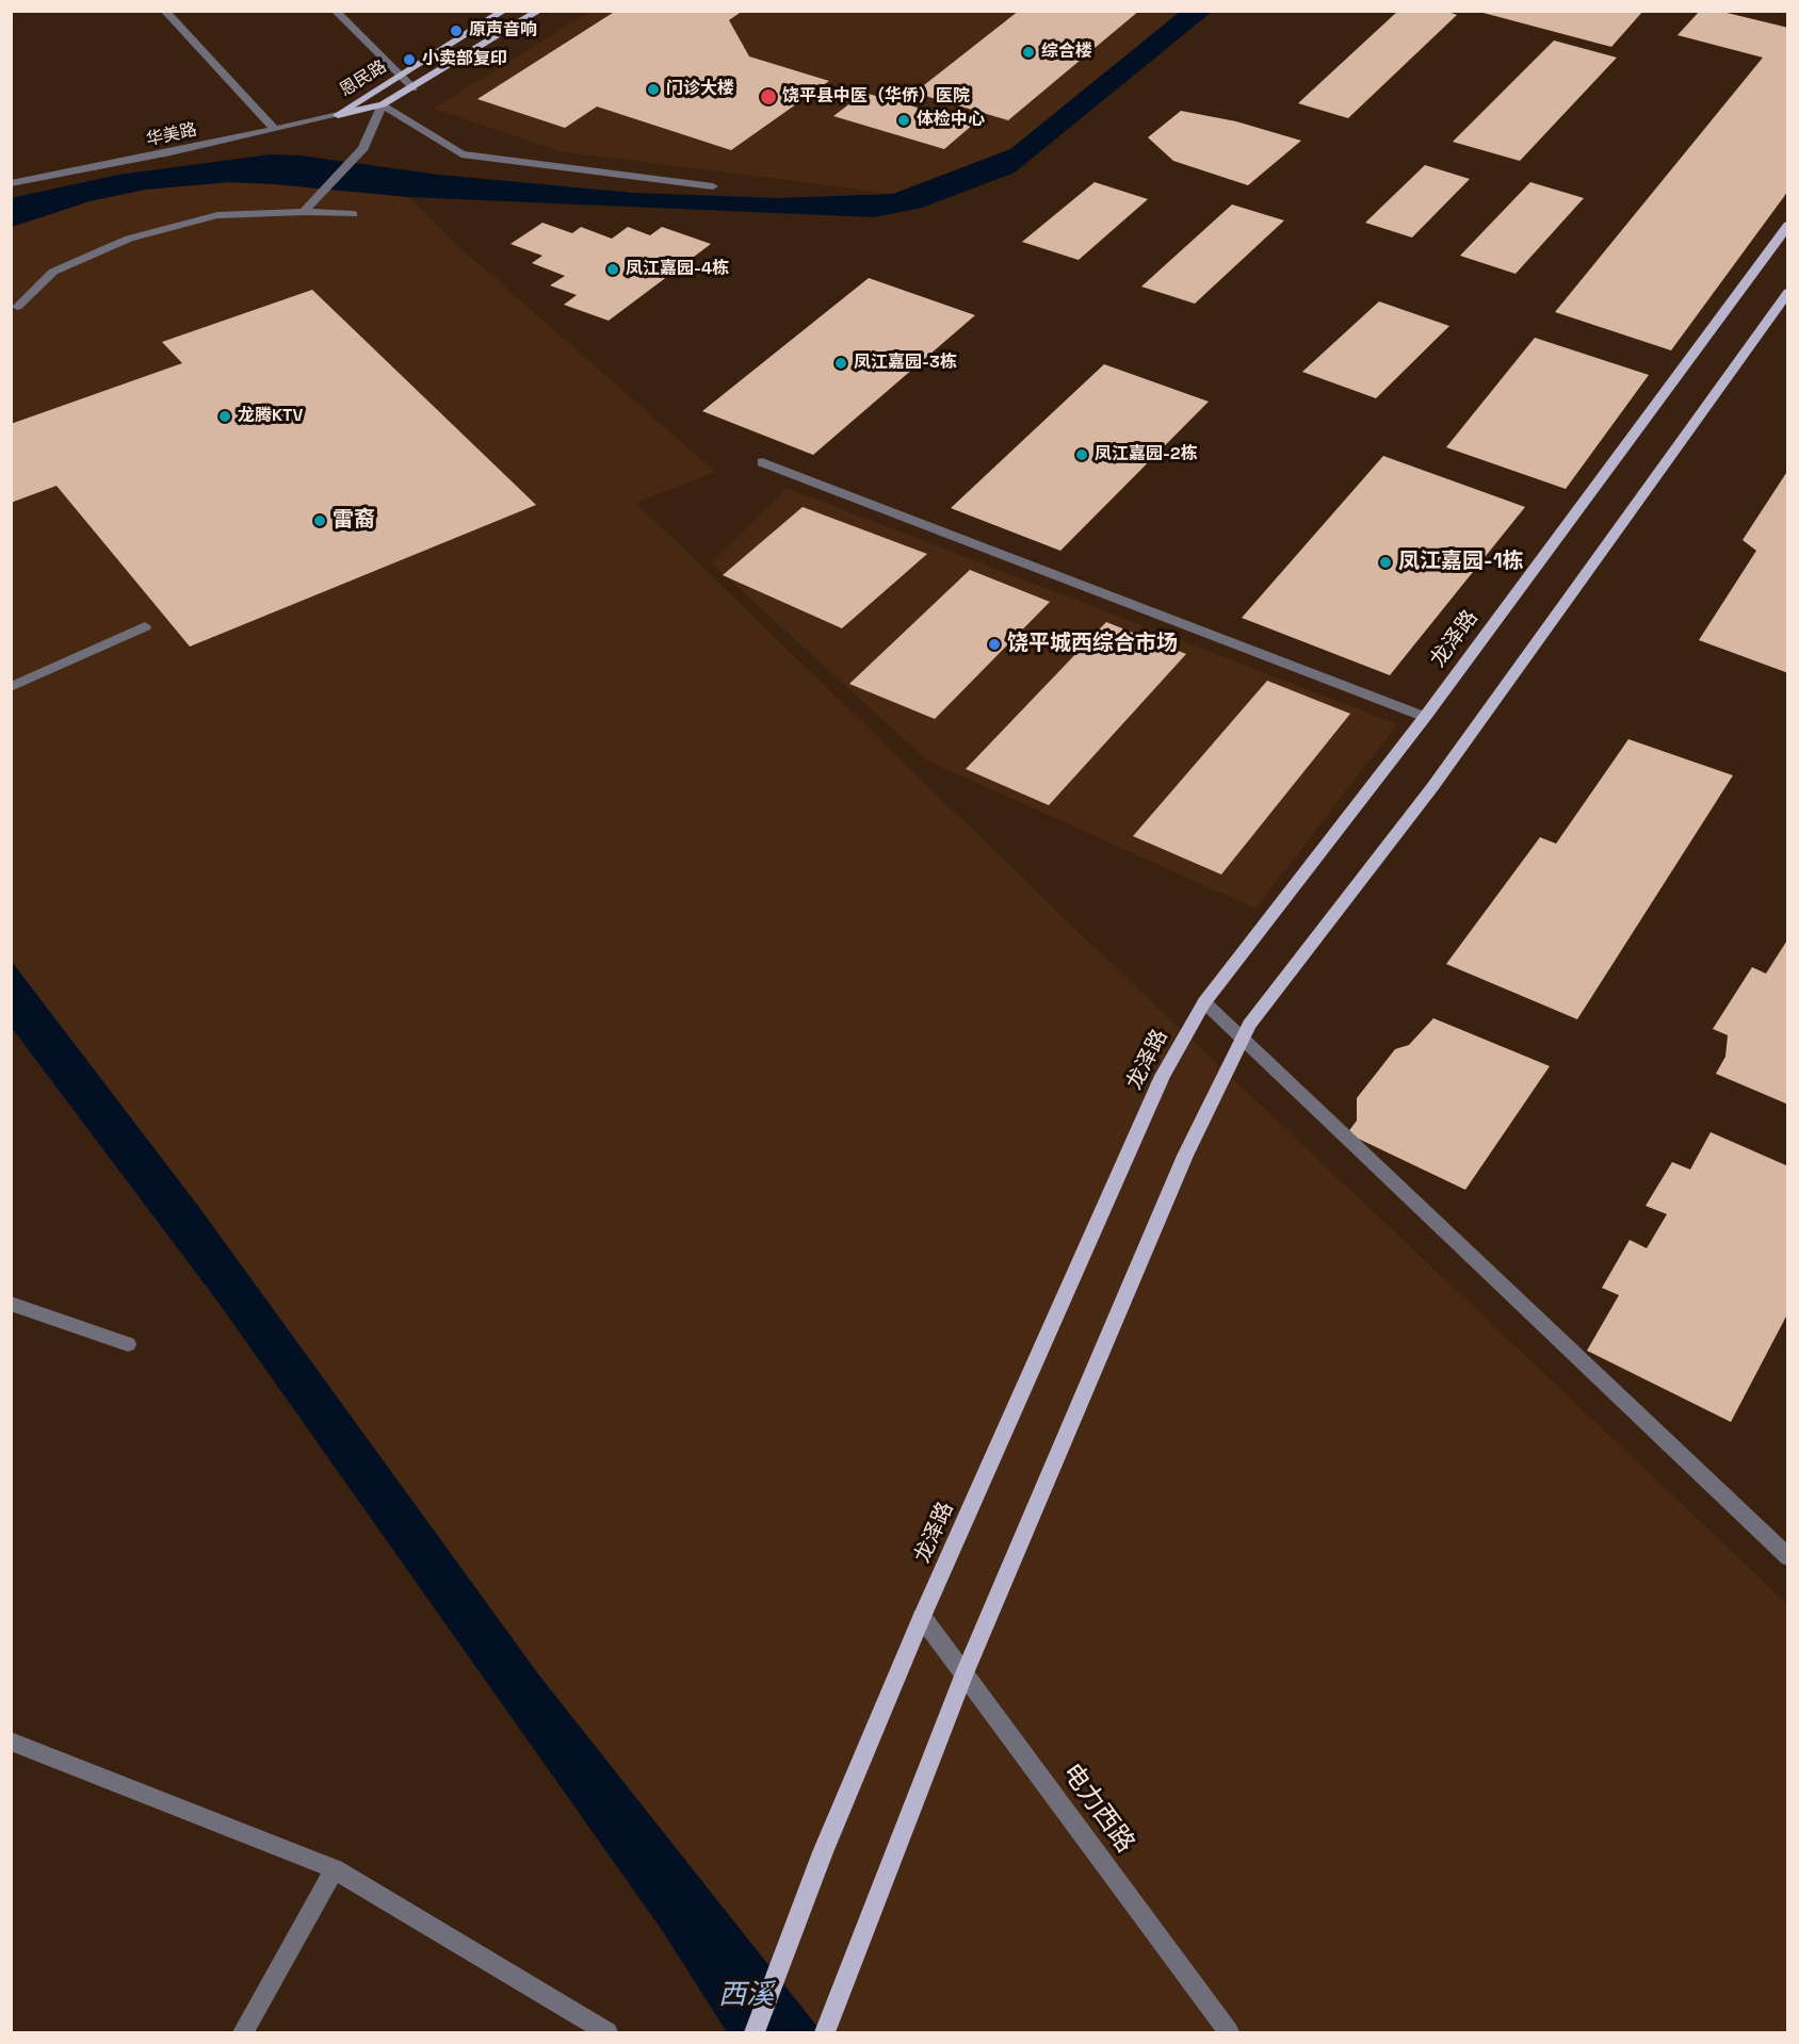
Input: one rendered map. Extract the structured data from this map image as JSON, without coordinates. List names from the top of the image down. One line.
{"streets":{"main road":["恩民路","龙泽路"],"street":["华美路","电力西路"]},"crossings":[["恩民路","华美路"],["龙泽路","电力西路"]],"water":["西溪"],"places":["原声音响","综合楼","小卖部复印","门诊大楼","饶平县中医（华侨）医院","体检中心","凤江嘉园-4栋","凤江嘉园-3栋","龙腾KTV","凤江嘉园-2栋","雷裔","凤江嘉园-1栋","饶平城西综合市场"]}
